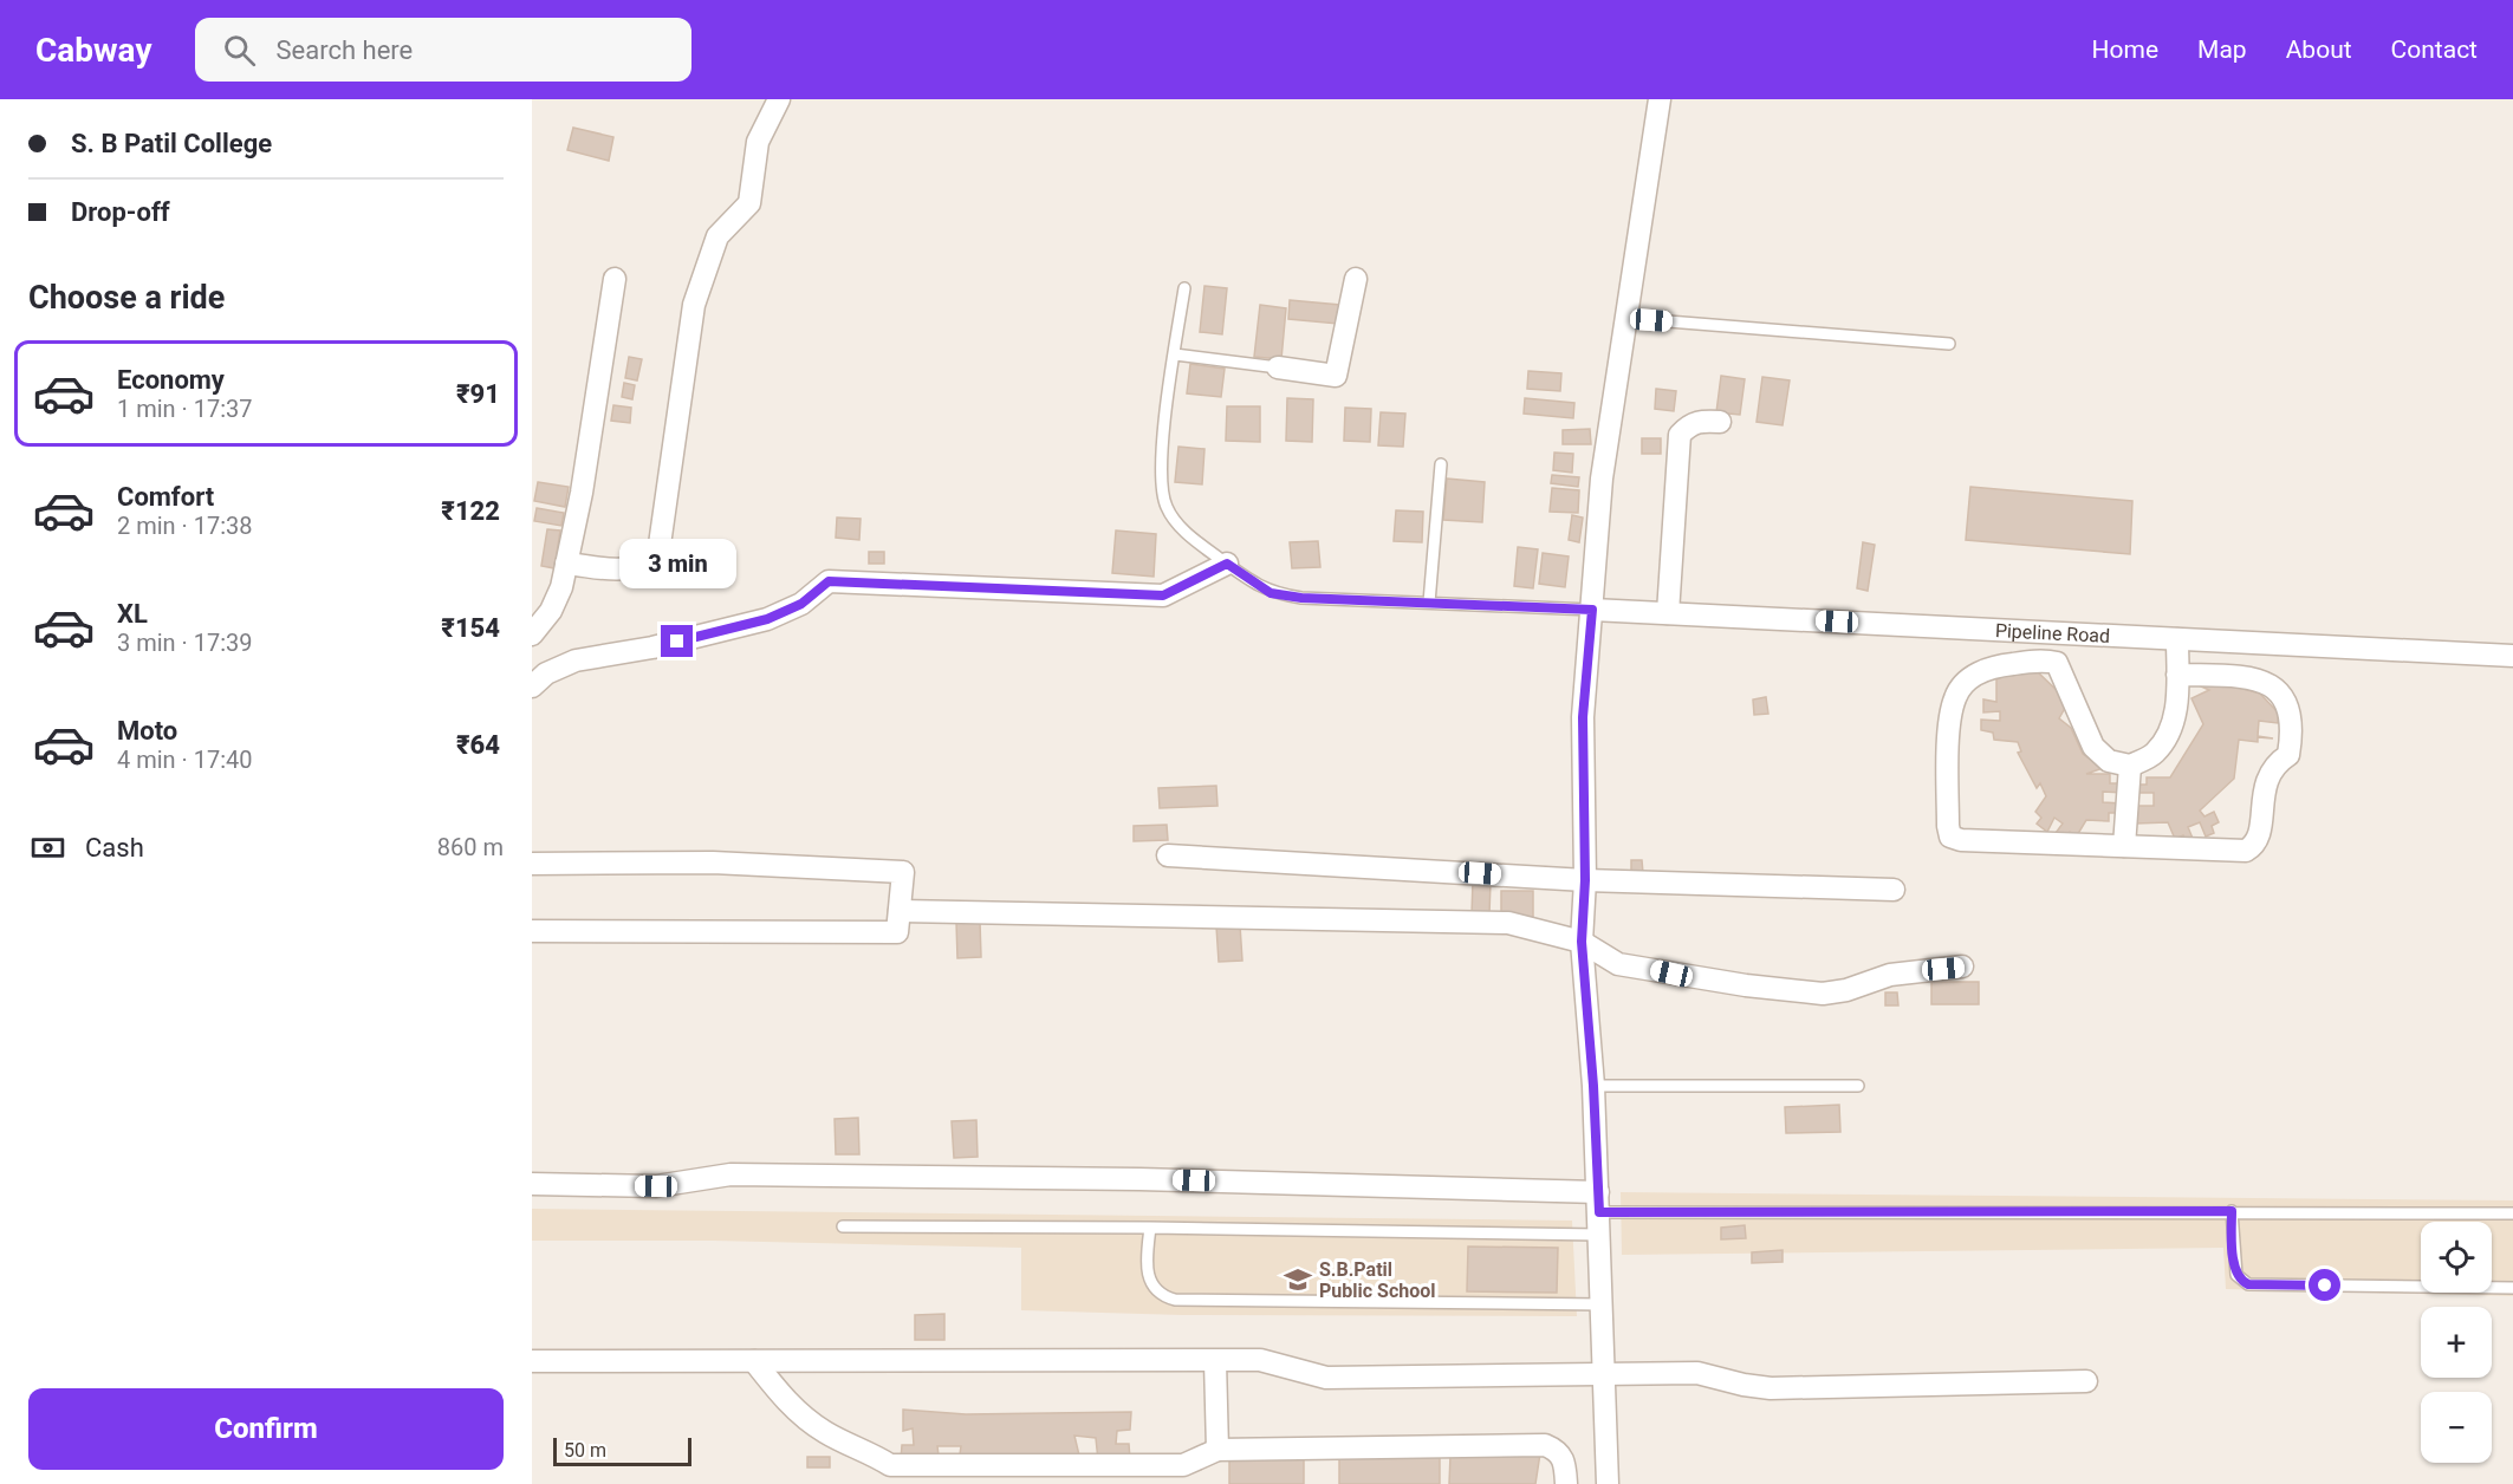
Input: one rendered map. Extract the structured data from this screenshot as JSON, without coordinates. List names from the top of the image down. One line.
{"streets":{"street":["Pipeline Road"]},"places":{"school or university":["S.B.Patil Public School"]},"scale_bar":"50 m","page":{"header":"Cabway","search":"Search here","nav":["Home","Map","About","Contact"],"banner":["S. B Patil College","Drop-off"],"heading":"Choose a ride","list":[{"name":"Economy","note":"1 min · 17:37","value":"₹91"},{"name":"Comfort","note":"2 min · 17:38","value":"₹122"},{"name":"XL","note":"3 min · 17:39","value":"₹154"},{"name":"Moto","note":"4 min · 17:40","value":"₹64"}],"bubble":"3 min","pay":["Cash","860 m"],"map_buttons":["+","−"],"buttons":"Confirm","scale":"50 m"}}
